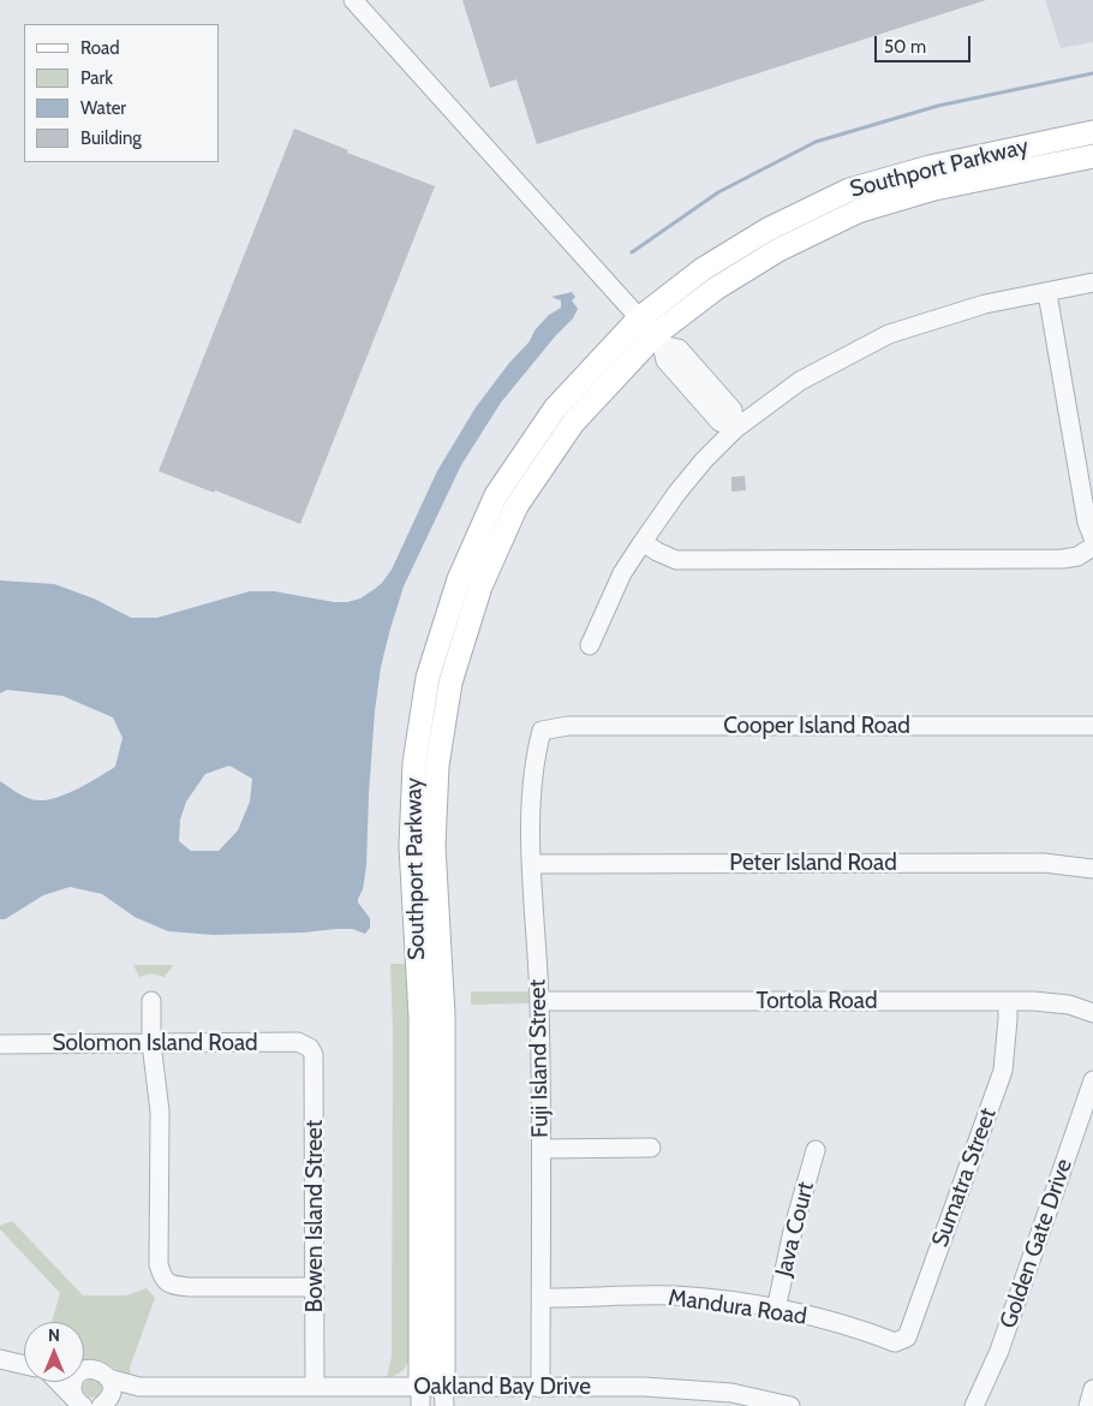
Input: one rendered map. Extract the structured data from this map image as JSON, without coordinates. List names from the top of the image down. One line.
{"streets":{"main road":["Southport Parkway"],"street":["Cooper Island Road","Peter Island Road","Tortola Road","Solomon Island Road","Fuji Island Street","Sumatra Street","Bowen Island Street","Java Court","Golden Gate Drive","Mandura Road","Oakland Bay Drive"]},"crossings":[["Southport Parkway","Oakland Bay Drive"],["Cooper Island Road","Fuji Island Street"],["Peter Island Road","Fuji Island Street"],["Tortola Road","Fuji Island Street"],["Tortola Road","Sumatra Street"],["Solomon Island Road","Bowen Island Street"],["Fuji Island Street","Mandura Road"],["Fuji Island Street","Oakland Bay Drive"],["Sumatra Street","Mandura Road"],["Bowen Island Street","Oakland Bay Drive"],["Java Court","Mandura Road"]],"legend":["Road","Park","Water","Building"],"scale_bar":"50 m","north":"top"}
